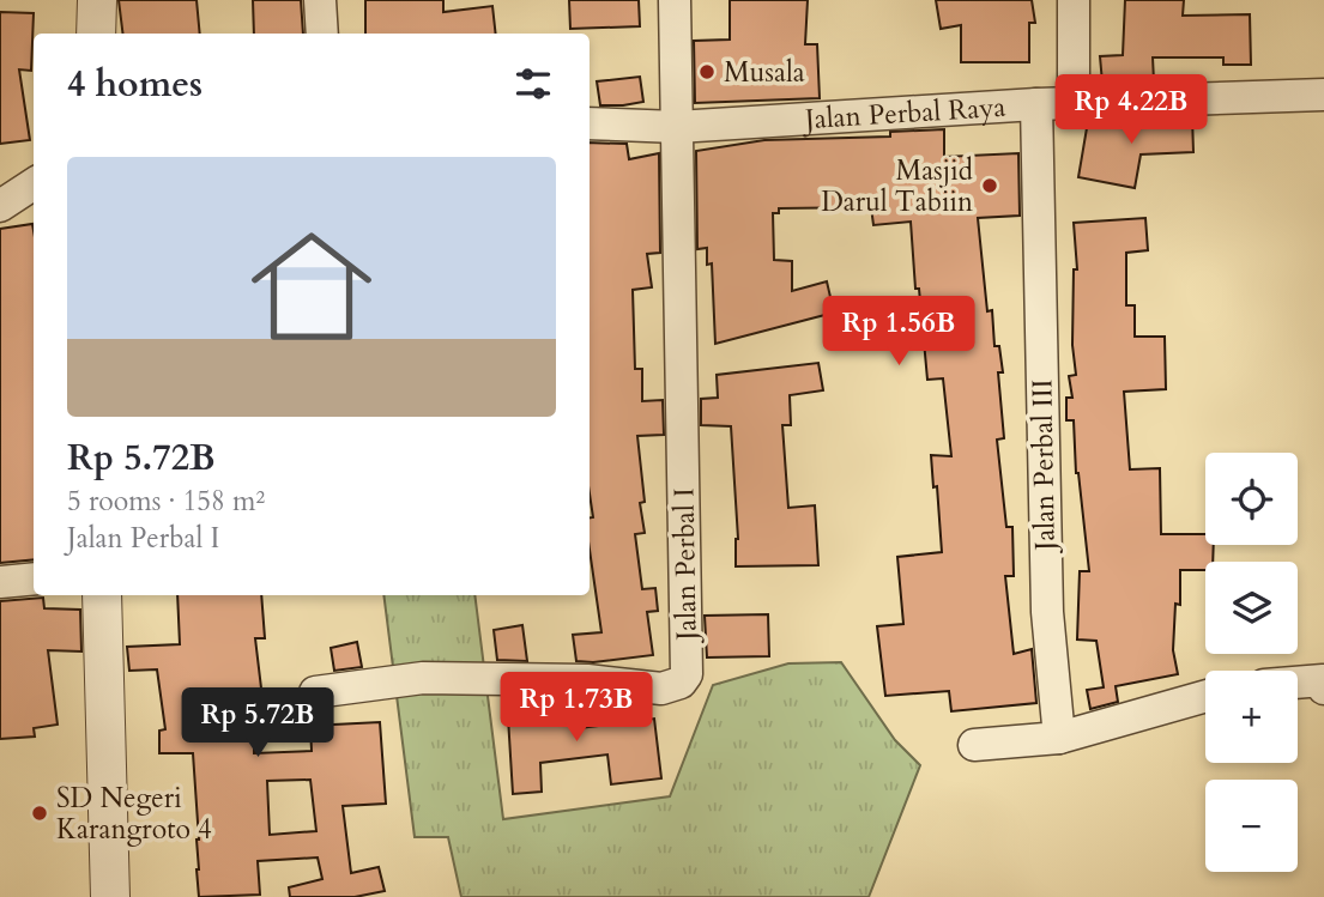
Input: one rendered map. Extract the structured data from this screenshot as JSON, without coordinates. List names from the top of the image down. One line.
{"streets":{"street":["Jalan Perbal Raya","Jalan Perbal III","Jalan Perbal I"]},"crossings":[["Jalan Perbal Raya","Jalan Perbal III"],["Jalan Perbal Raya","Jalan Perbal I"]],"places":["Musala","Masjid Darul Tabiin","SD Negeri Karangroto 4"],"page":{"heading":"4 homes","price":["Rp 4.22B","Rp 1.56B","Rp 1.73B","Rp 5.72B"],"list":[{"name":"Rp 5.72B","note":"5 rooms · 158 m² · Jalan Perbal I"}],"map_buttons":["+","−"]}}
